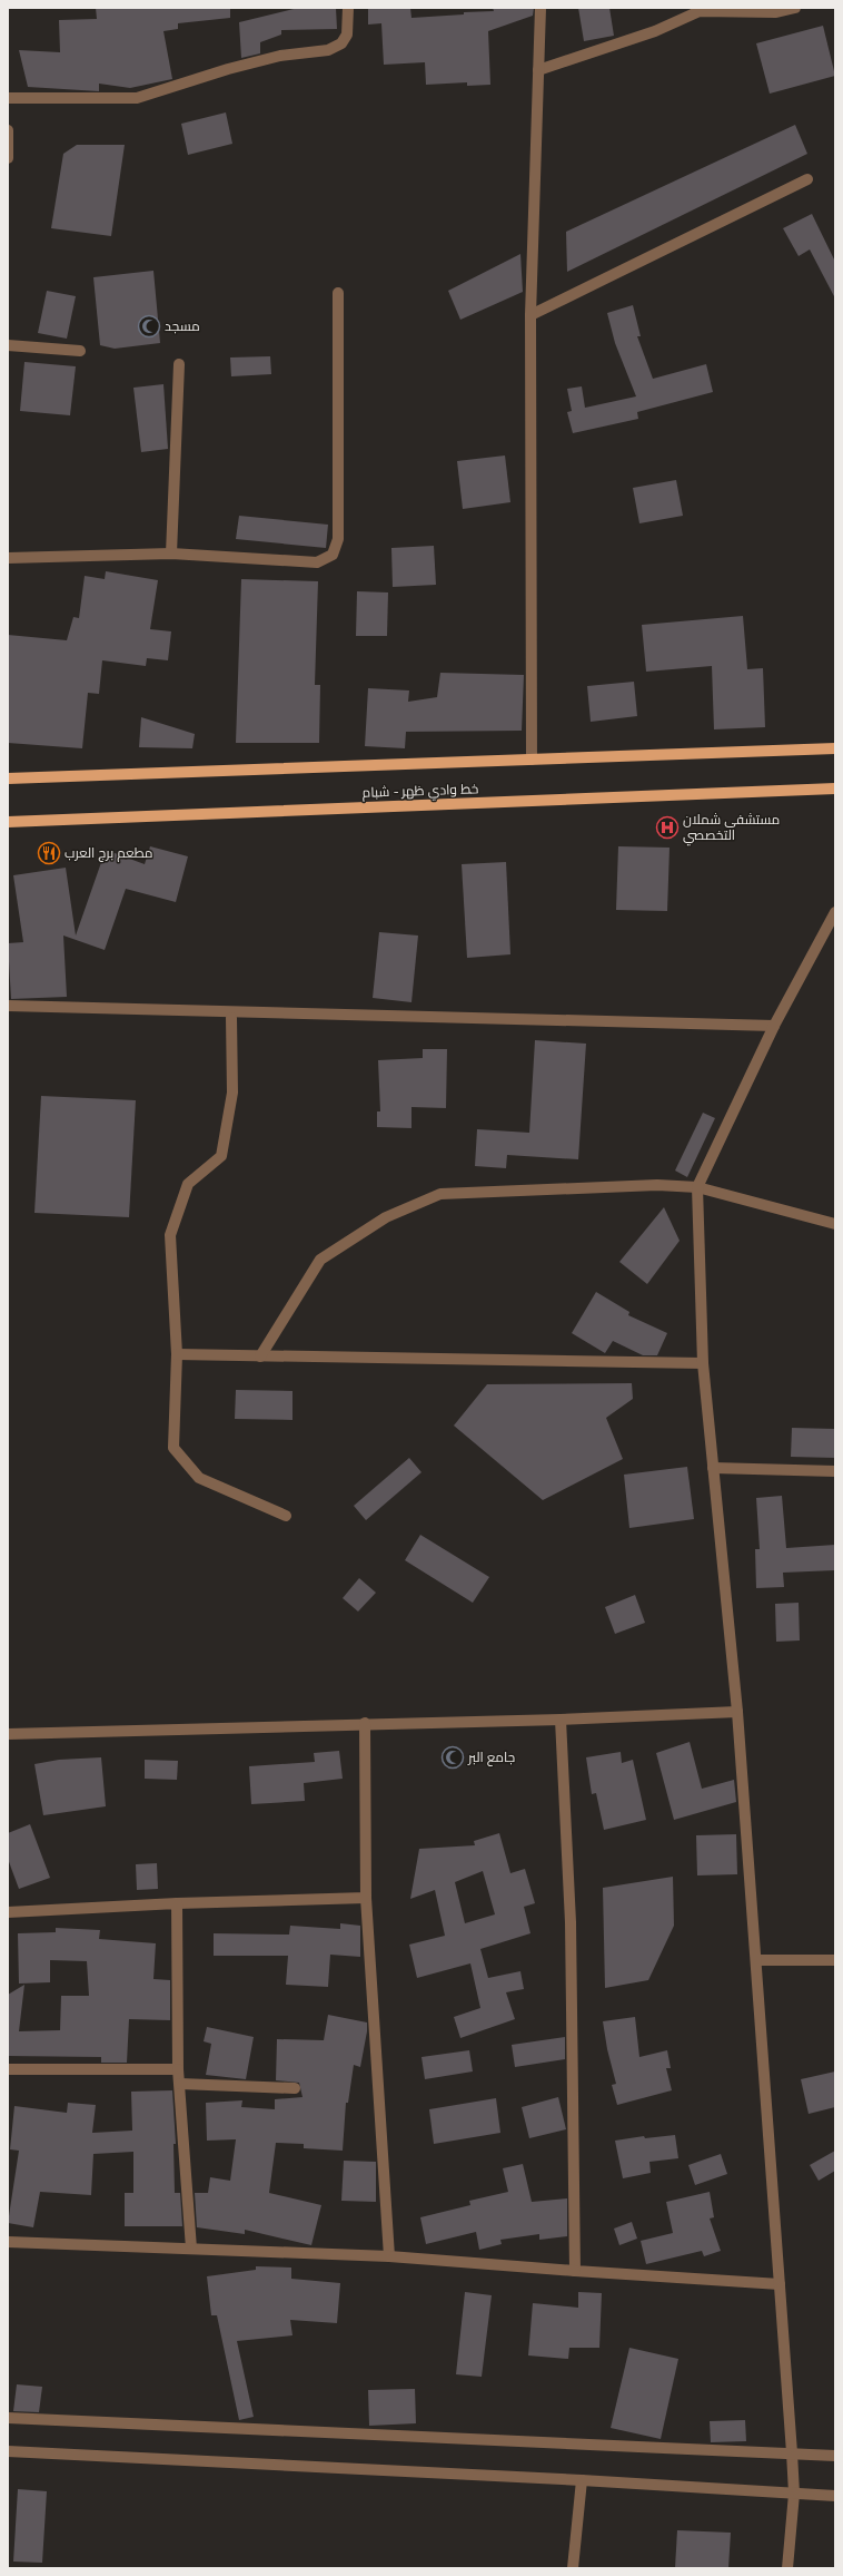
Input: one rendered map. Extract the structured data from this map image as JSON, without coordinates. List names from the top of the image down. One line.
{"streets":{"main road":["خط وادي ظهر - شبام"]},"places":{"mosque":["مسجد","جامع البر"],"hospital":["مستشفى شملان التخصصي"],"restaurant":["مطعم برج العرب"]}}
